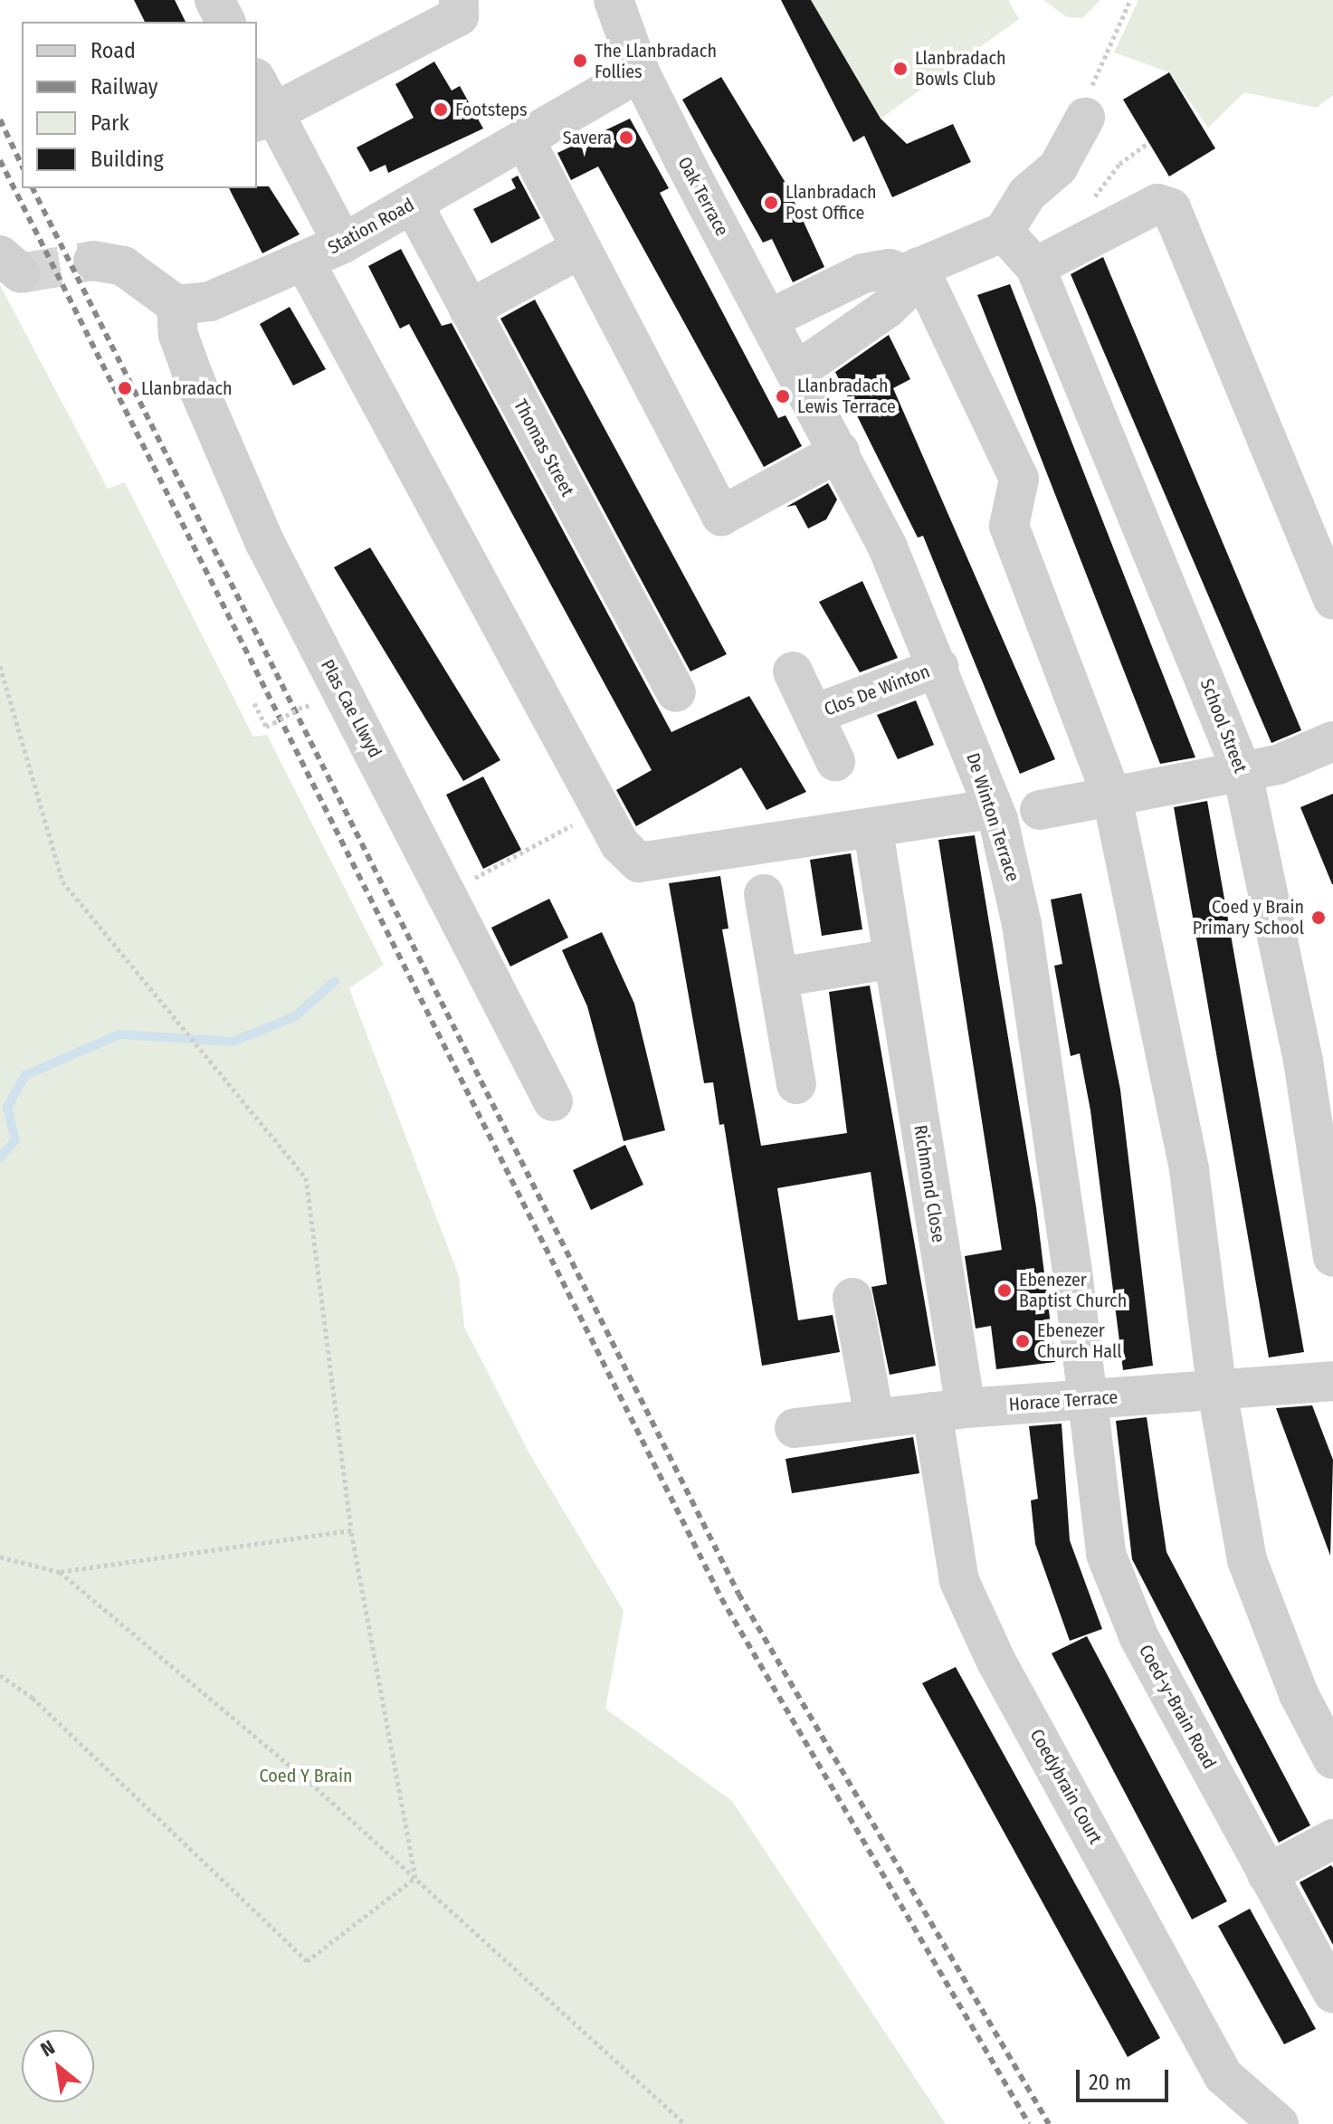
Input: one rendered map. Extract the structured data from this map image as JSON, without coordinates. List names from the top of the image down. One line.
{"streets":{"street":["Oak Terrace","Station Road","Thomas Street","Clos De Winton","Plas Cae Llwyd","School Street","De Winton Terrace","Richmond Close","Horace Terrace","Coed-y-Brain Road","Coedybrain Court"]},"crossings":[["Oak Terrace","Station Road"],["Oak Terrace","De Winton Terrace"],["Station Road","Thomas Street"],["Station Road","Plas Cae Llwyd"],["Clos De Winton","De Winton Terrace"],["De Winton Terrace","Horace Terrace"],["De Winton Terrace","Coed-y-Brain Road"],["Richmond Close","Horace Terrace"],["Richmond Close","Coedybrain Court"],["Horace Terrace","Coed-y-Brain Road"],["Horace Terrace","Coedybrain Court"]],"parks":["Coed Y Brain"],"places":["The Llanbradach Follies","Llanbradach Bowls Club","Footsteps","Savera","Llanbradach Post Office","Llanbradach","Llanbradach Lewis Terrace","Coed y Brain Primary School","Ebenezer Baptist Church","Ebenezer Church Hall"],"legend":["Road","Railway","Park","Building"],"scale_bar":"20 m","north":"top left"}
